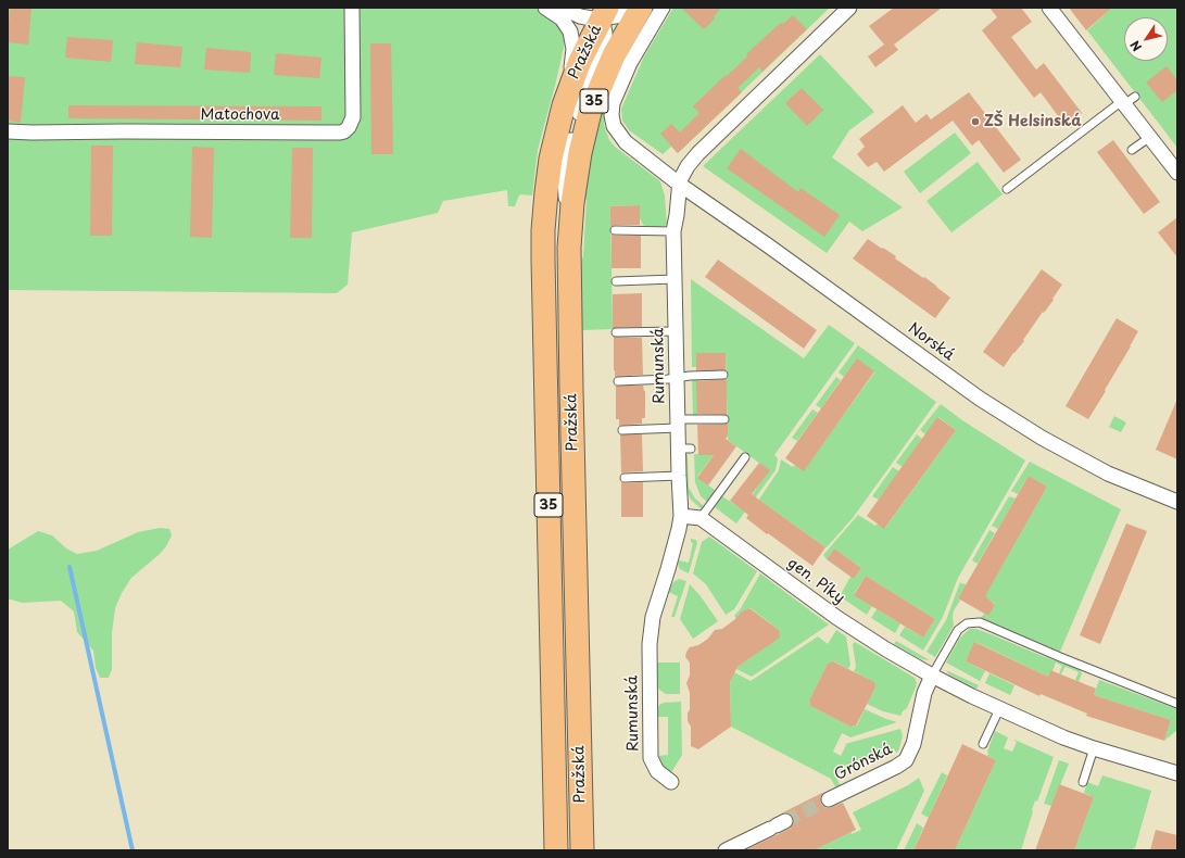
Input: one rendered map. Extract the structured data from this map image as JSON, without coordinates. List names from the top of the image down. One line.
{"streets":{"main road":["Pražská","35"],"street":["Matochova","Norská","Rumunská","gen. Píky","Grónská"]},"crossings":[["Norská","Rumunská"],["Rumunská","gen. Píky"],["gen. Píky","Grónská"]],"places":["ZŠ Helsinská"],"north":"bottom left"}
